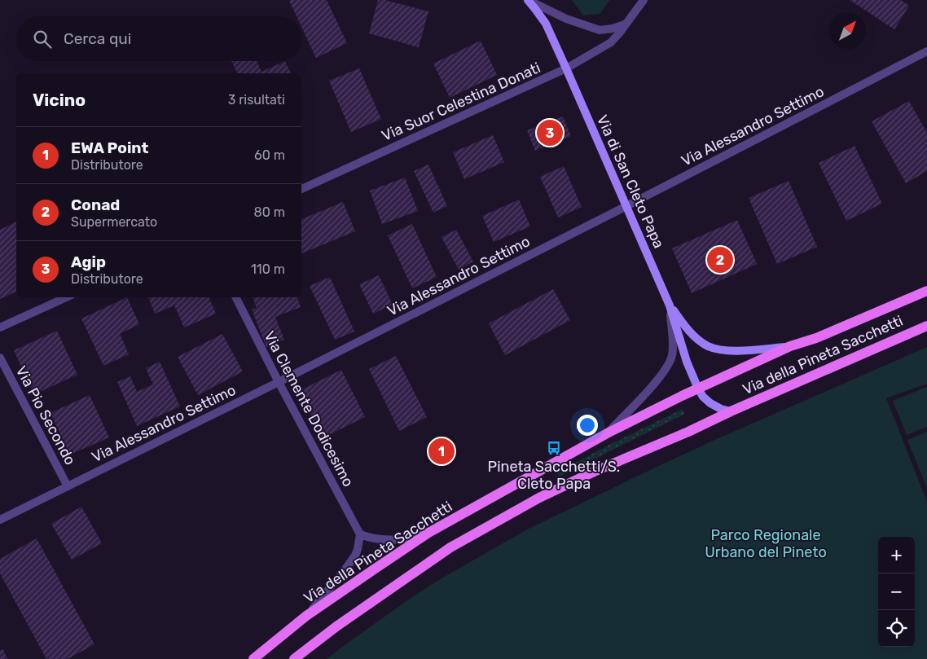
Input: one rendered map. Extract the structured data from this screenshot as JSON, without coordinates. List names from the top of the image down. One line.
{"streets":{"main road":["Via di San Cleto Papa","Via della Pineta Sacchetti"],"street":["Via Suor Celestina Donati","Via Alessandro Settimo","Via Clemente Dodicesimo","Via Pio Secondo"]},"crossings":[["Via Suor Celestina Donati","Via di San Cleto Papa"],["Via Alessandro Settimo","Via di San Cleto Papa"],["Via Alessandro Settimo","Via Clemente Dodicesimo"],["Via Alessandro Settimo","Via Pio Secondo"],["Via di San Cleto Papa","Via della Pineta Sacchetti"]],"parks":["Parco Regionale Urbano del Pineto"],"places":{"bus stop":["Pineta Sacchetti/S. Cleto Papa"]},"north":"top right","page":{"search":"Cerca qui","heading":["Vicino","3 risultati"],"pins":["3","2","1"],"list":[{"mark":"1","name":"EWA Point","note":"Distributore","value":"60 m"},{"mark":"2","name":"Conad","note":"Supermercato","value":"80 m"},{"mark":"3","name":"Agip","note":"Distributore","value":"110 m"}],"map_buttons":["+","−"]}}
